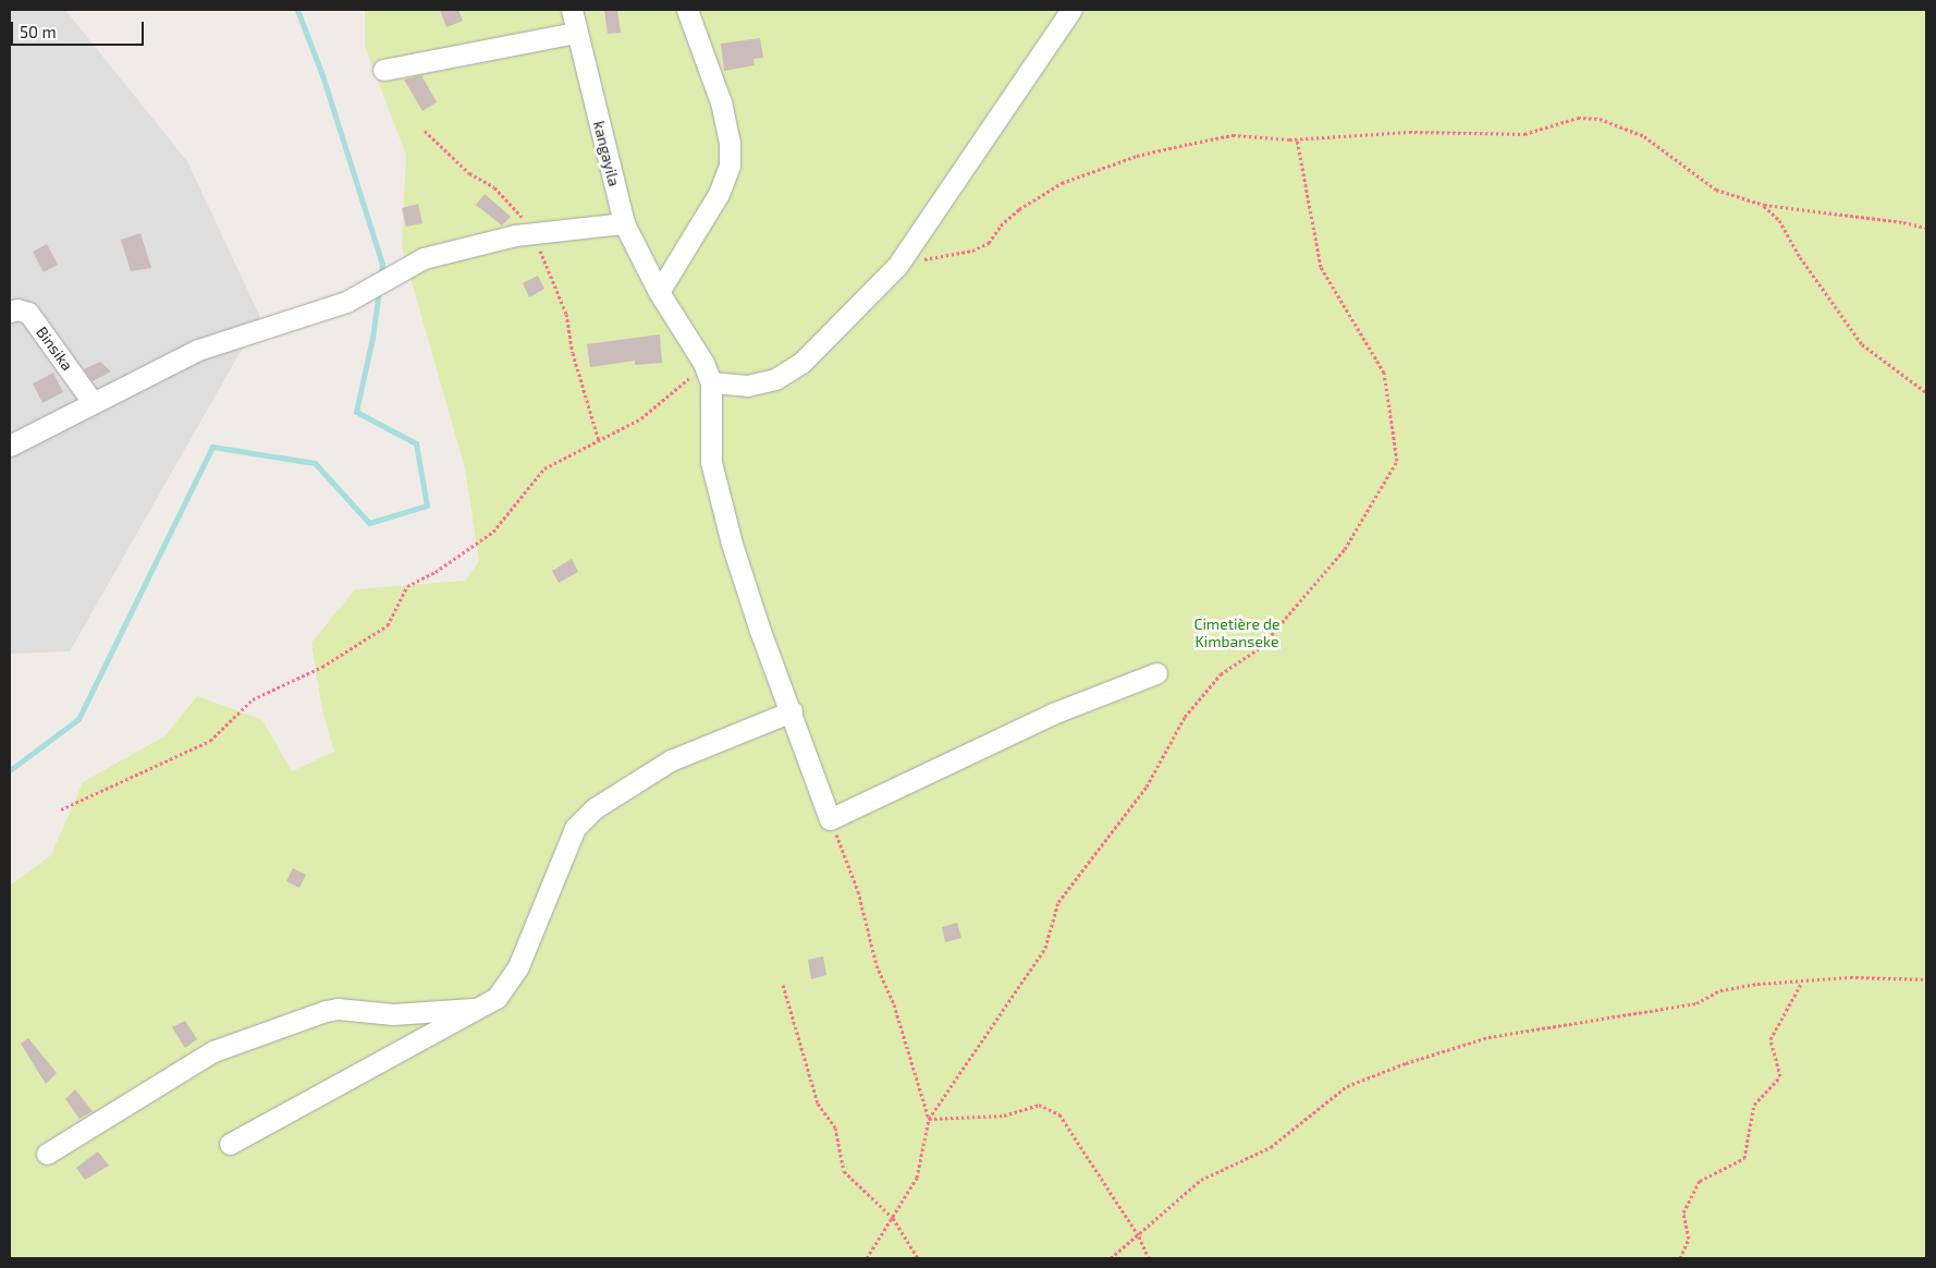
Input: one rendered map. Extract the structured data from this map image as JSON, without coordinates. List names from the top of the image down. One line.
{"streets":{"street":["kangayila","Binsika"]},"parks":["Cimetière de Kimbanseke"],"scale_bar":"50 m"}
